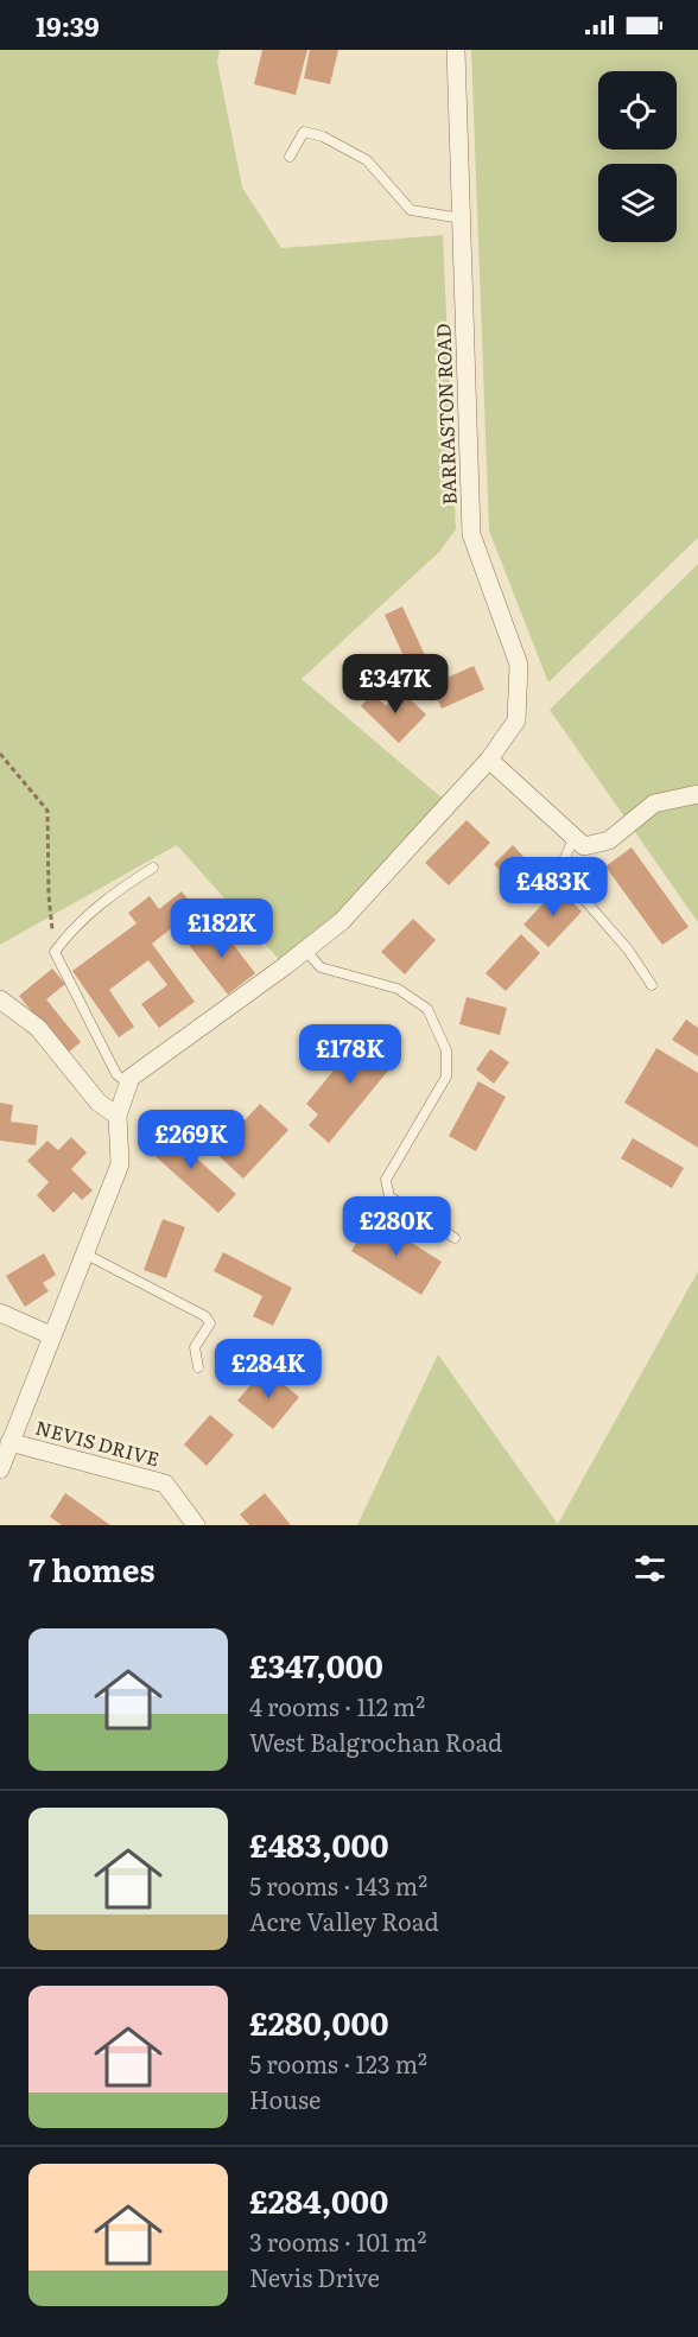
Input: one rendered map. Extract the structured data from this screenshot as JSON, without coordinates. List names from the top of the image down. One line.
{"streets":{"street":["BARRASTON ROAD","NEVIS DRIVE"]},"page":{"status":"19:39","price":["£347K","£483K","£182K","£178K","£269K","£280K","£284K"],"heading":"7 homes","list":[{"name":"£347,000","note":"4 rooms · 112 m² · West Balgrochan Road"},{"name":"£483,000","note":"5 rooms · 143 m² · Acre Valley Road"},{"name":"£280,000","note":"5 rooms · 123 m² · House"},{"name":"£284,000","note":"3 rooms · 101 m² · Nevis Drive"}]}}
